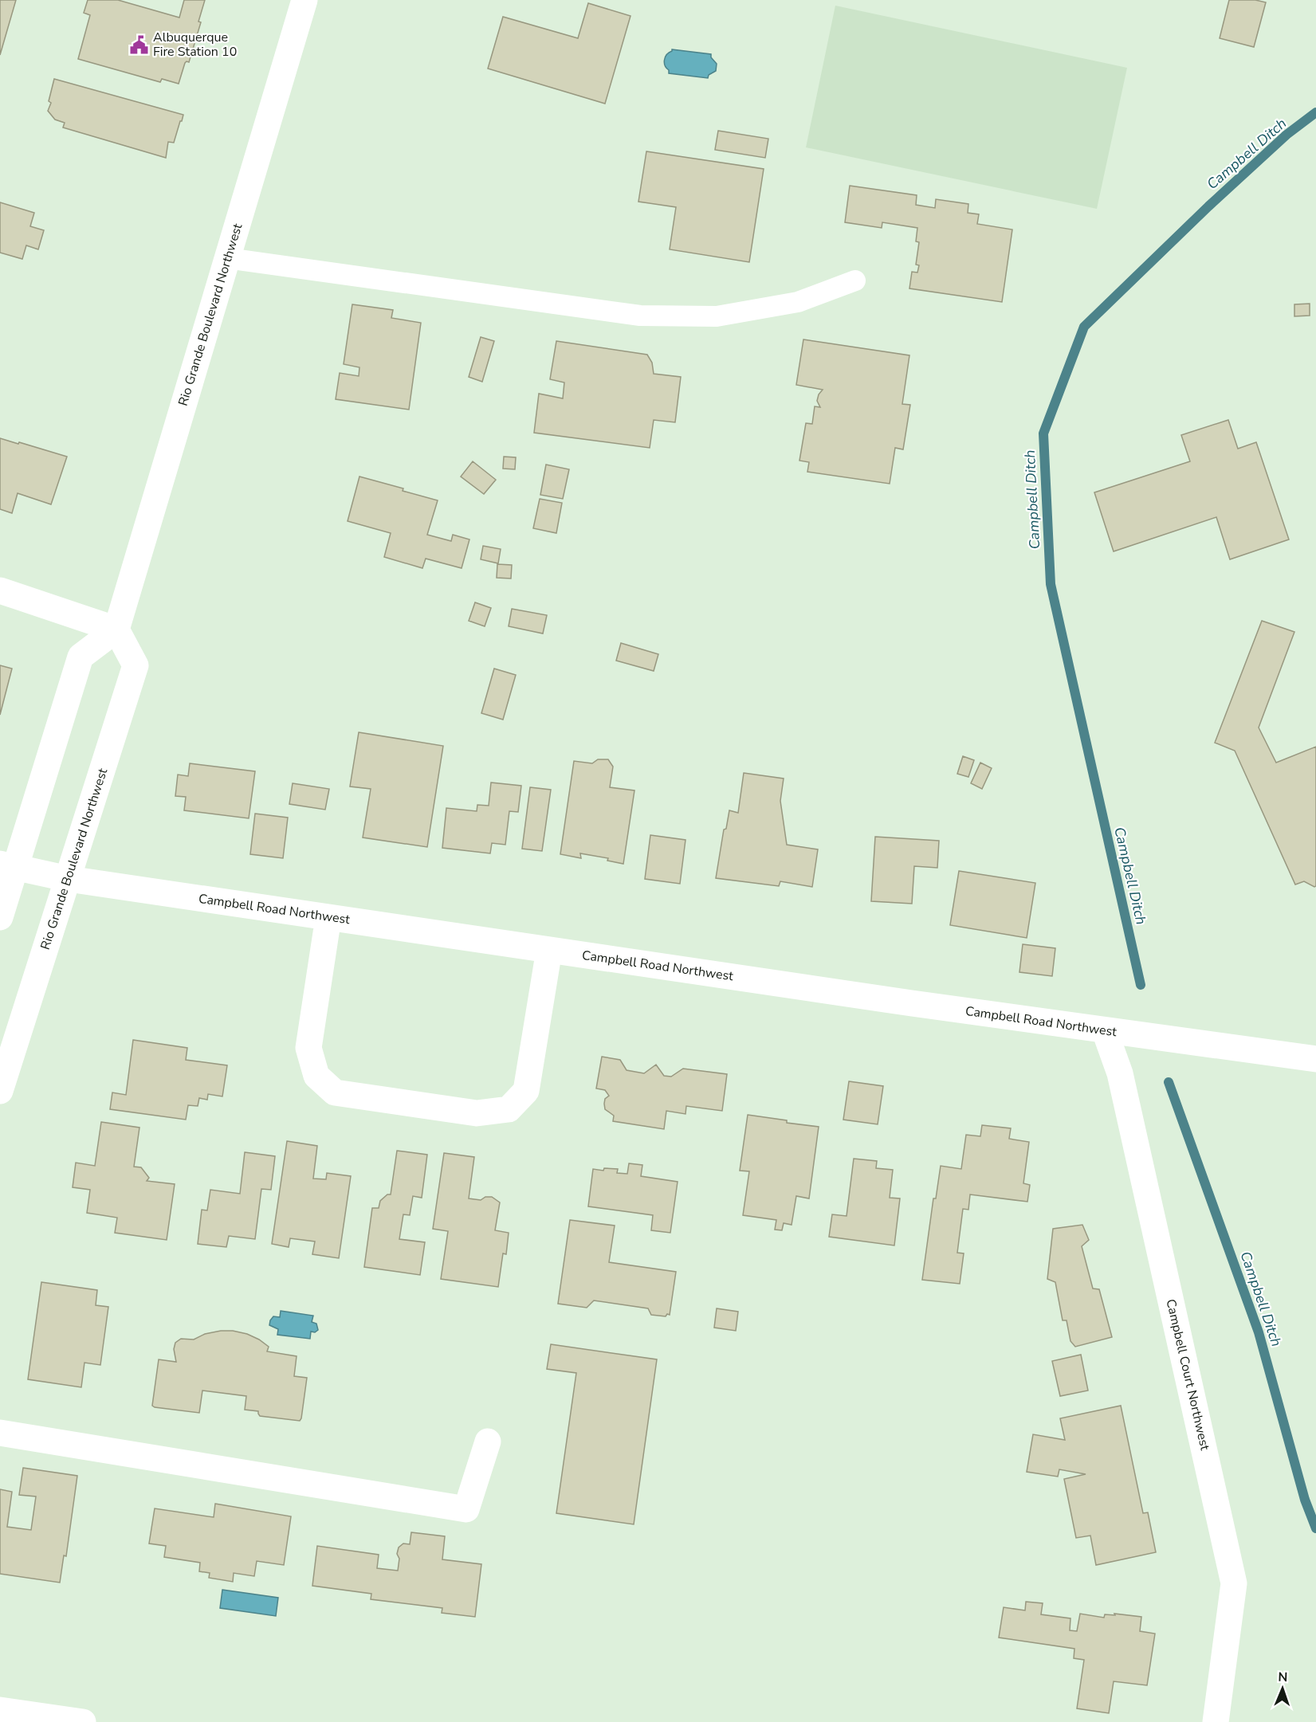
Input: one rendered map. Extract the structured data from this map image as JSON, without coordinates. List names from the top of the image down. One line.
{"streets":{"street":["Rio Grande Boulevard Northwest","Campbell Road Northwest","Campbell Court Northwest"]},"crossings":[["Rio Grande Boulevard Northwest","Campbell Road Northwest"],["Campbell Road Northwest","Campbell Court Northwest"]],"water":["Campbell Ditch"],"places":{"public building":["Albuquerque Fire Station 10"]},"north":"top"}
